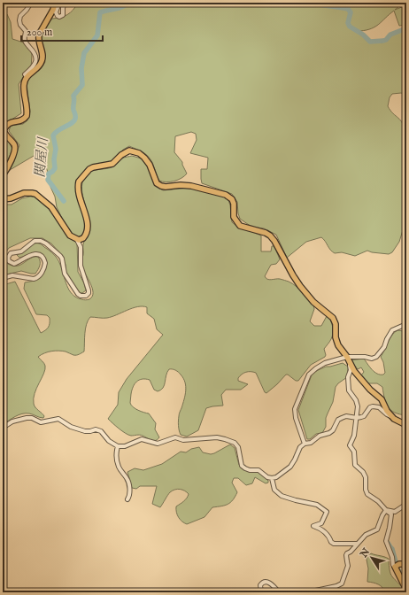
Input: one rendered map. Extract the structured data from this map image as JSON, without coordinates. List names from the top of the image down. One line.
{"water":["関屋川"],"scale_bar":"200 m","north":"top left"}
